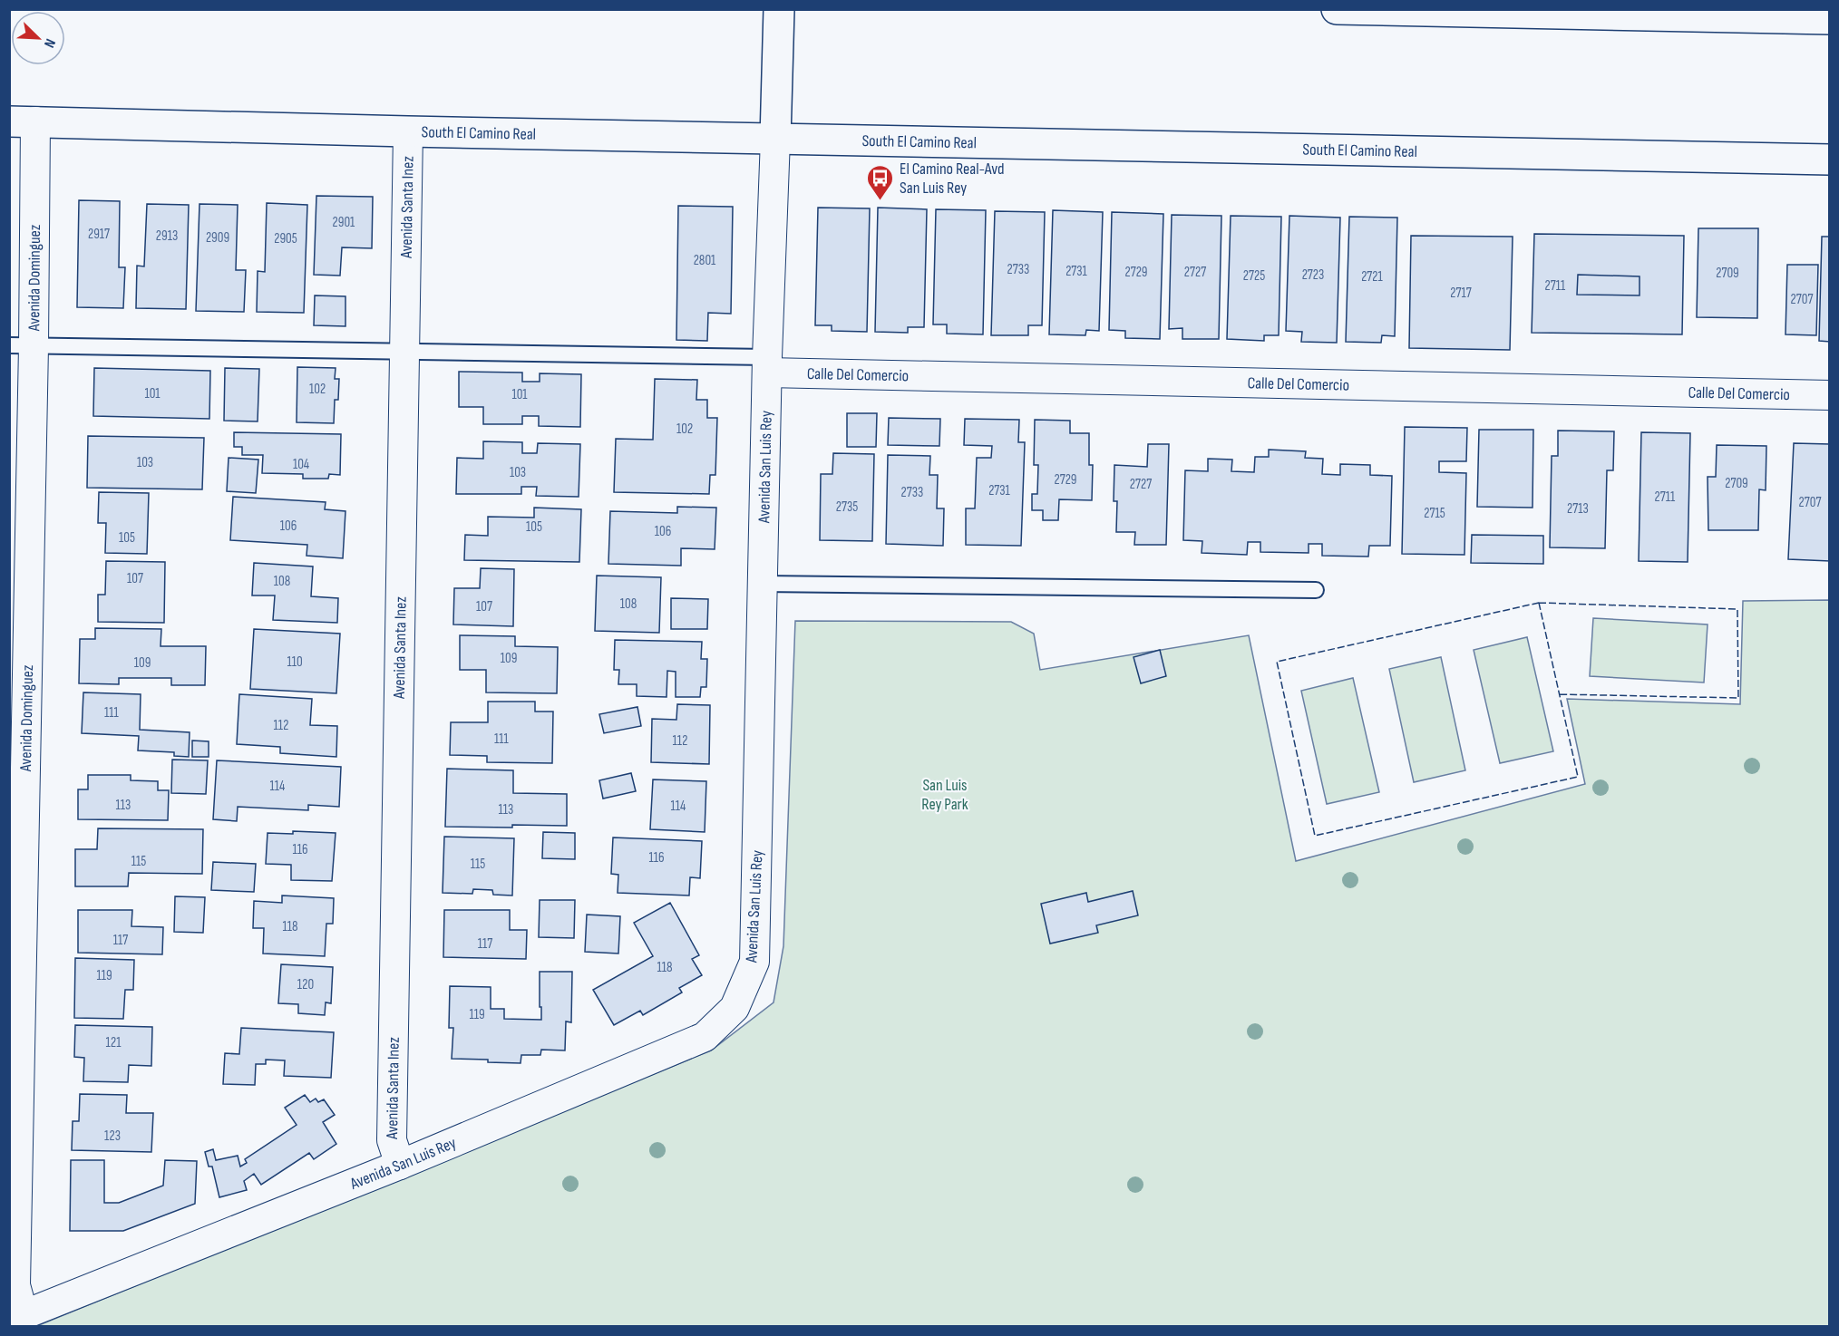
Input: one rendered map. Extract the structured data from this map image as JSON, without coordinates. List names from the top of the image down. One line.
{"streets":{"main road":["South El Camino Real","Avenida San Luis Rey"],"street":["Avenida Santa Inez","Avenida Dominguez","Calle Del Comercio"]},"crossings":[["South El Camino Real","Avenida Santa Inez"],["South El Camino Real","Avenida Dominguez"],["South El Camino Real","Avenida San Luis Rey"],["Avenida Santa Inez","Avenida San Luis Rey"],["Avenida Dominguez","Avenida San Luis Rey"],["Calle Del Comercio","Avenida San Luis Rey"]],"parks":["San Luis Rey Park"],"places":{"bus stop":["El Camino Real-Avd San Luis Rey"]},"house_numbers":["2901","2917","2913","2909","2905","2801","2733","2731","2729","2727","2709","2723","2725","2721","2711","2717","2707","102","101","101","102","103","104","103","2729","2709","2727","2731","2733","2711","2707","2735","2713","2715","106","105","106","105","107","108","108","107","109","110","109","111","112","111","112","114","113","114","113","116","116","115","115","118","117","117","118","119","120","119","121","123"],"north":"bottom right"}
